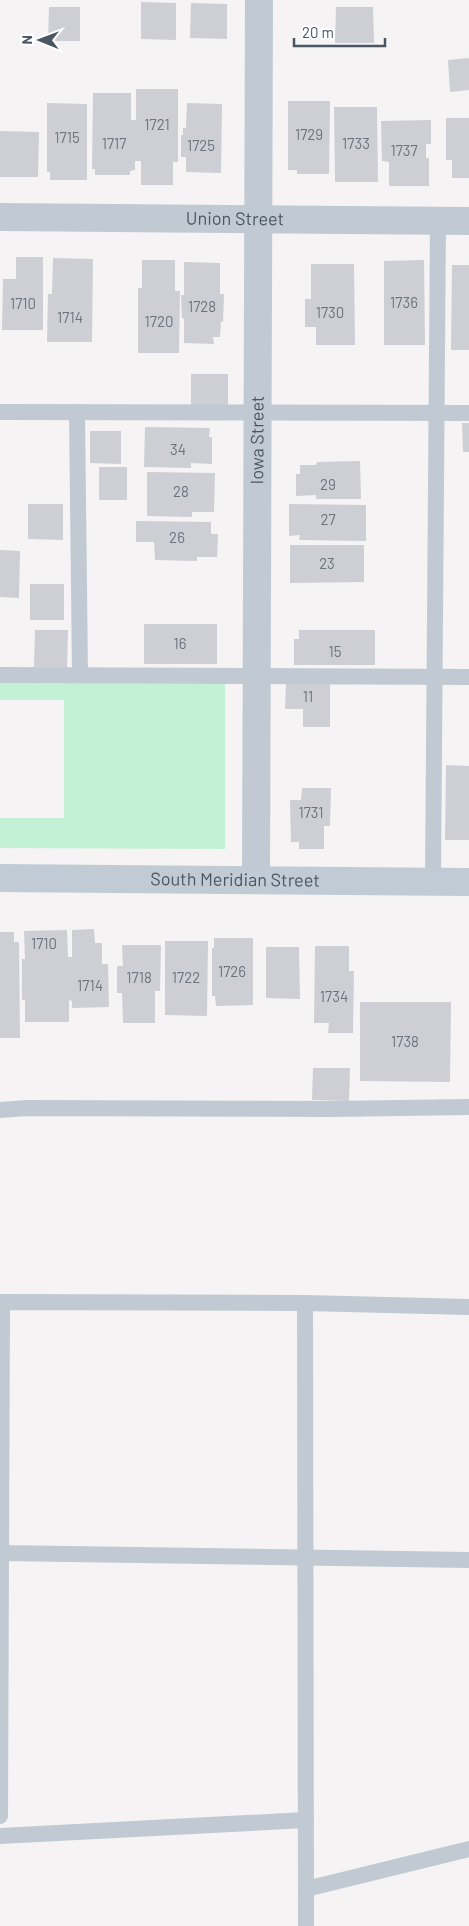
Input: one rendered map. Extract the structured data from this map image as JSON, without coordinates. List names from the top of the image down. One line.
{"streets":{"main road":["South Meridian Street"],"street":["Union Street","Iowa Street"]},"crossings":[["Union Street","Iowa Street"],["Iowa Street","South Meridian Street"]],"house_numbers":["1721","1729","1715","1717","1733","1725","1737","1736","1710","1728","1730","1714","1720","34","29","28","27","26","23","16","15","11","1731","1710","1726","1718","1722","1714","1734","1738"],"scale_bar":"20 m","north":"left"}
